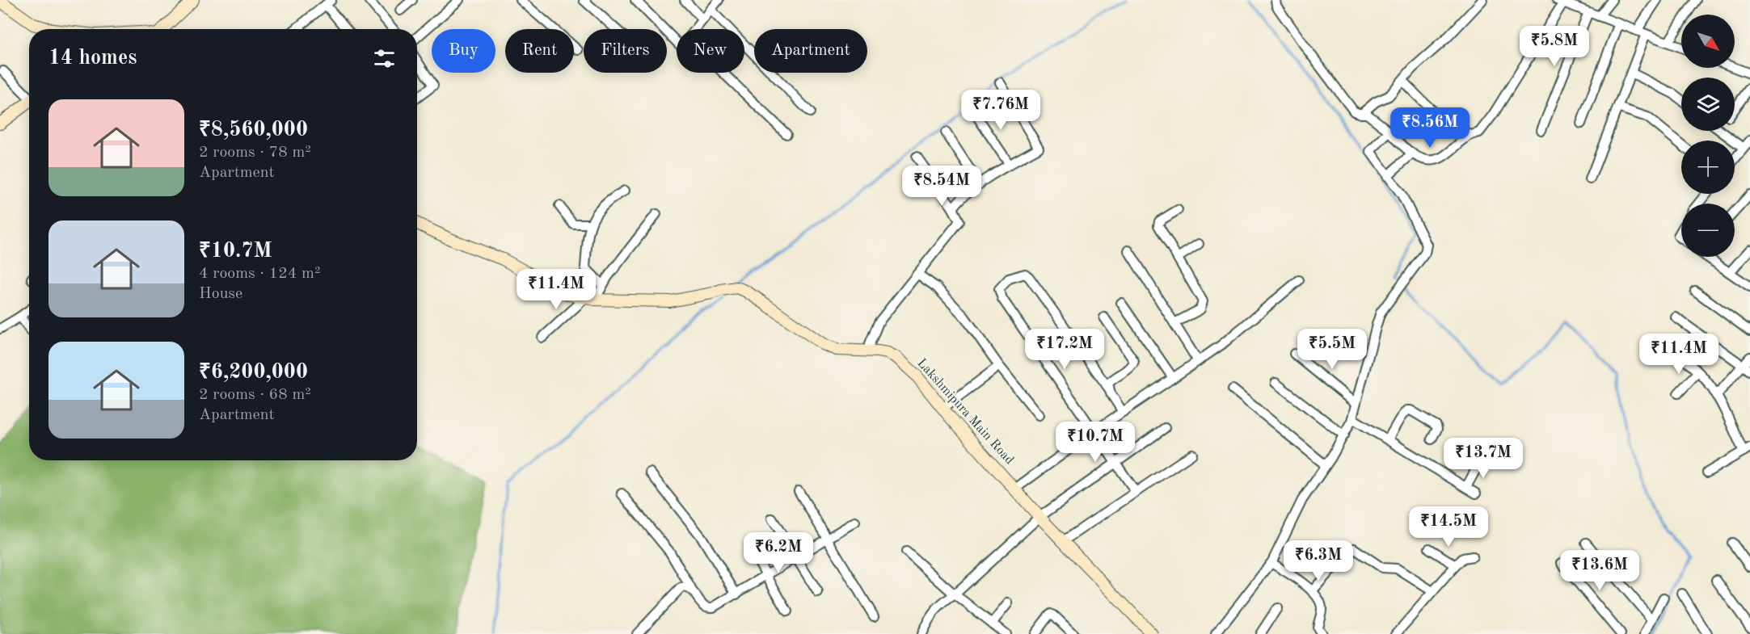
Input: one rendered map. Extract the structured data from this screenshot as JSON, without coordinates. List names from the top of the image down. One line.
{"streets":{"main road":["Lakshmipura Main Road"]},"north":"bottom right","page":{"map_buttons":["+","−"],"price":["₹5.8M","₹7.76M","₹8.56M","₹8.54M","₹11.4M","₹17.2M","₹5.5M","₹11.4M","₹10.7M","₹13.7M","₹14.5M","₹6.2M","₹6.3M","₹13.6M"],"chip":["Buy","Rent","Filters","New","Apartment"],"heading":"14 homes","list":[{"name":"₹8,560,000","note":"2 rooms · 78 m² · Apartment"},{"name":"₹10.7M","note":"4 rooms · 124 m² · House"},{"name":"₹6,200,000","note":"2 rooms · 68 m² · Apartment"}]}}
